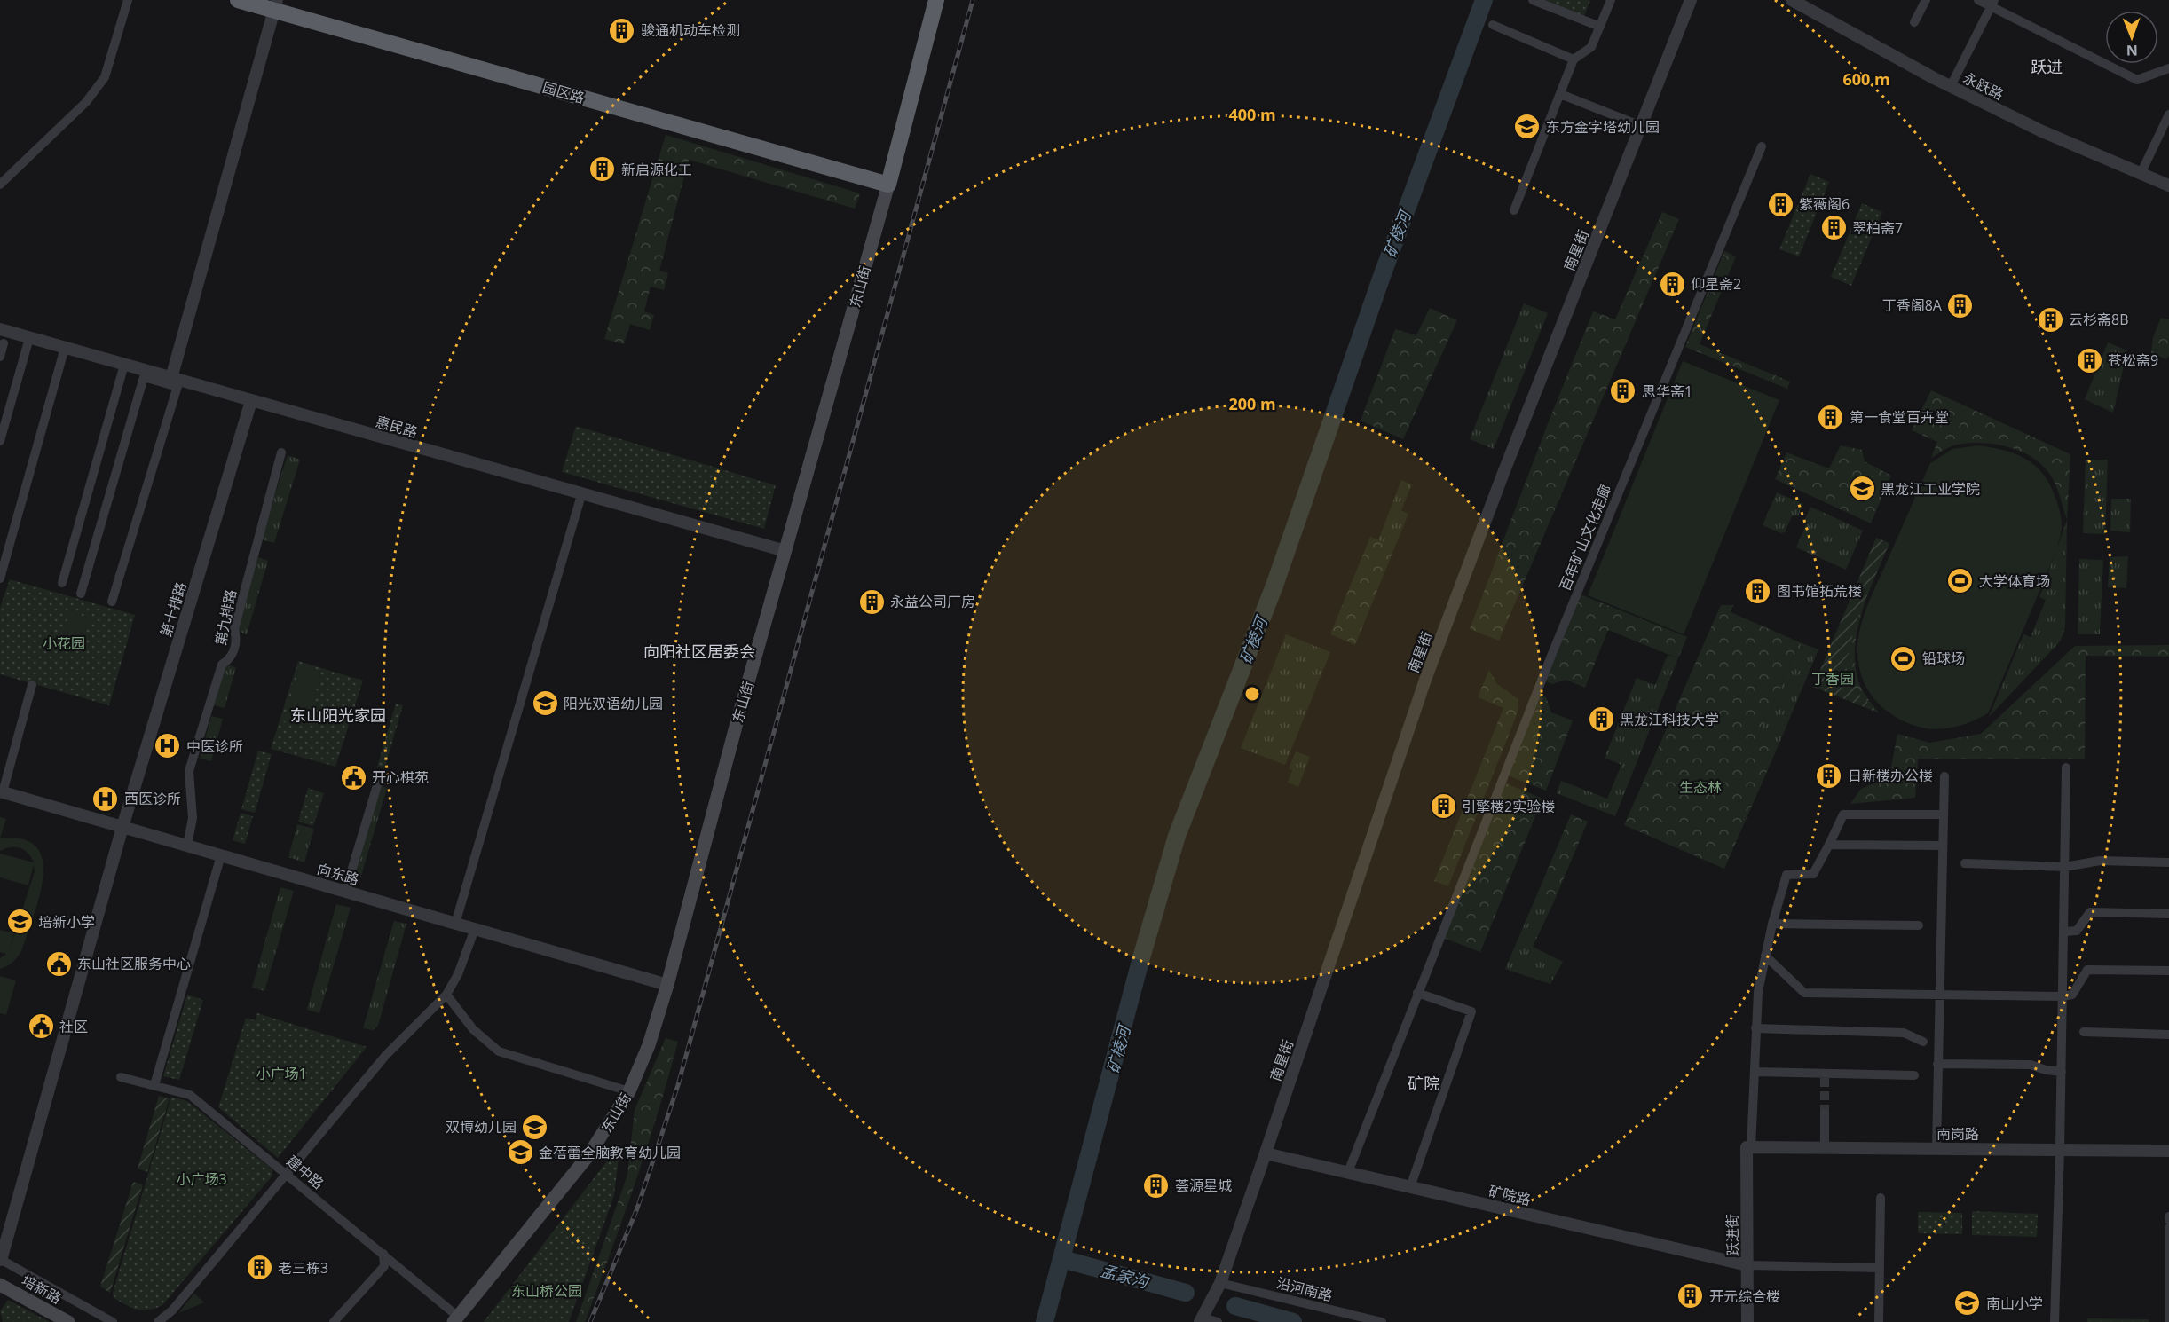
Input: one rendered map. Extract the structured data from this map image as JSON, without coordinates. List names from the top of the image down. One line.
{"streets":{"highway":["园区路","东山街"],"main road":["培新路"],"street":["永跃路","南星街","惠民路","百年矿山文化走廊","第十排路","第九排路","向东路","南岗路","建中路","矿院路","跃进街","沿河南路"]},"crossings":[["园区路","东山街"],["南星街","矿院路"],["南星街","沿河南路"],["东山街","惠民路"],["东山街","向东路"],["东山街","建中路"],["惠民路","第十排路"],["百年矿山文化走廊","矿院路"],["第十排路","向东路"],["第九排路","向东路"],["南岗路","跃进街"],["矿院路","跃进街"]],"districts":["跃进","向阳社区居委会","东山阳光家园","矿院"],"water":["矿棱河","孟家沟"],"parks":["小花园","丁香园","生态林","小广场1","小广场3","东山桥公园"],"places":{"building":["骏通机动车检测","新启源化工","紫薇阁6","翠柏斋7","仰星斋2","丁香阁8A","云杉斋8B","苍松斋9","思华斋1","第一食堂百卉堂","图书馆拓荒楼","永益公司厂房","黑龙江科技大学","日新楼办公楼","引擎楼2实验楼","荟源星城","老三栋3","开元综合楼"],"school or university":["东方金字塔幼儿园","黑龙江工业学院","阳光双语幼儿园","培新小学","双博幼儿园","金蓓蕾全脑教育幼儿园","南山小学"],"sports":["大学体育场","铅球场"],"hospital":["中医诊所","西医诊所"],"public building":["开心棋苑","东山社区服务中心","社区"]},"north":"bottom","rings":["600 m","400 m","200 m"]}
